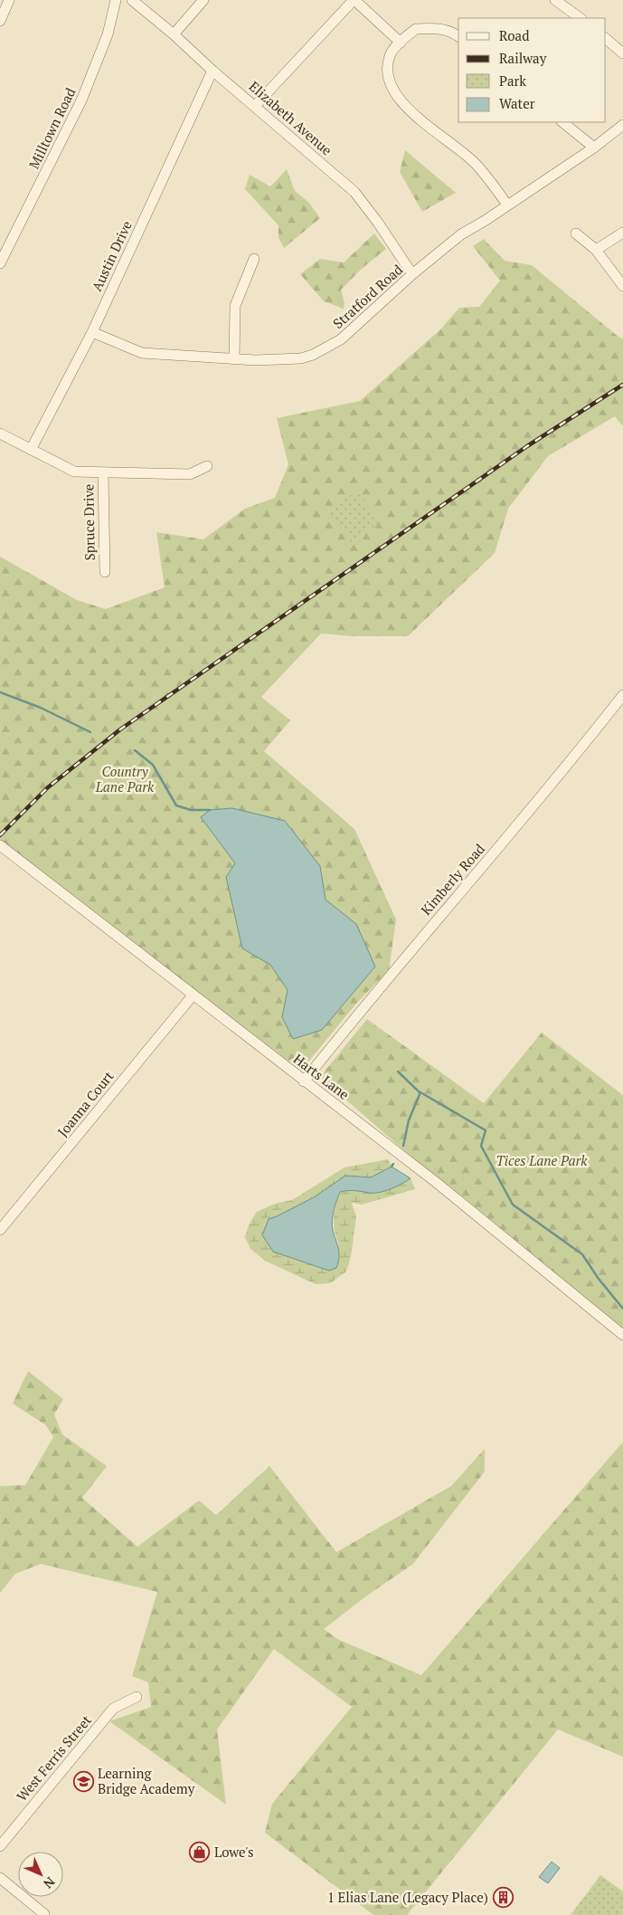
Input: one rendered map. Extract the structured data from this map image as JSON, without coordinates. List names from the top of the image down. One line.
{"streets":{"street":["Elizabeth Avenue","Milltown Road","Austin Drive","Stratford Road","Spruce Drive","Kimberly Road","Harts Lane","Joanna Court","West Ferris Street"]},"crossings":[["Elizabeth Avenue","Austin Drive"],["Elizabeth Avenue","Stratford Road"],["Austin Drive","Stratford Road"],["Kimberly Road","Harts Lane"],["Harts Lane","Joanna Court"]],"parks":["Country Lane Park","Tices Lane Park"],"places":{"school or university":["Learning Bridge Academy"],"shop":["Lowe's"],"building":["1 Elias Lane (Legacy Place)"]},"legend":["Road","Railway","Park","Water"],"north":"bottom right"}
